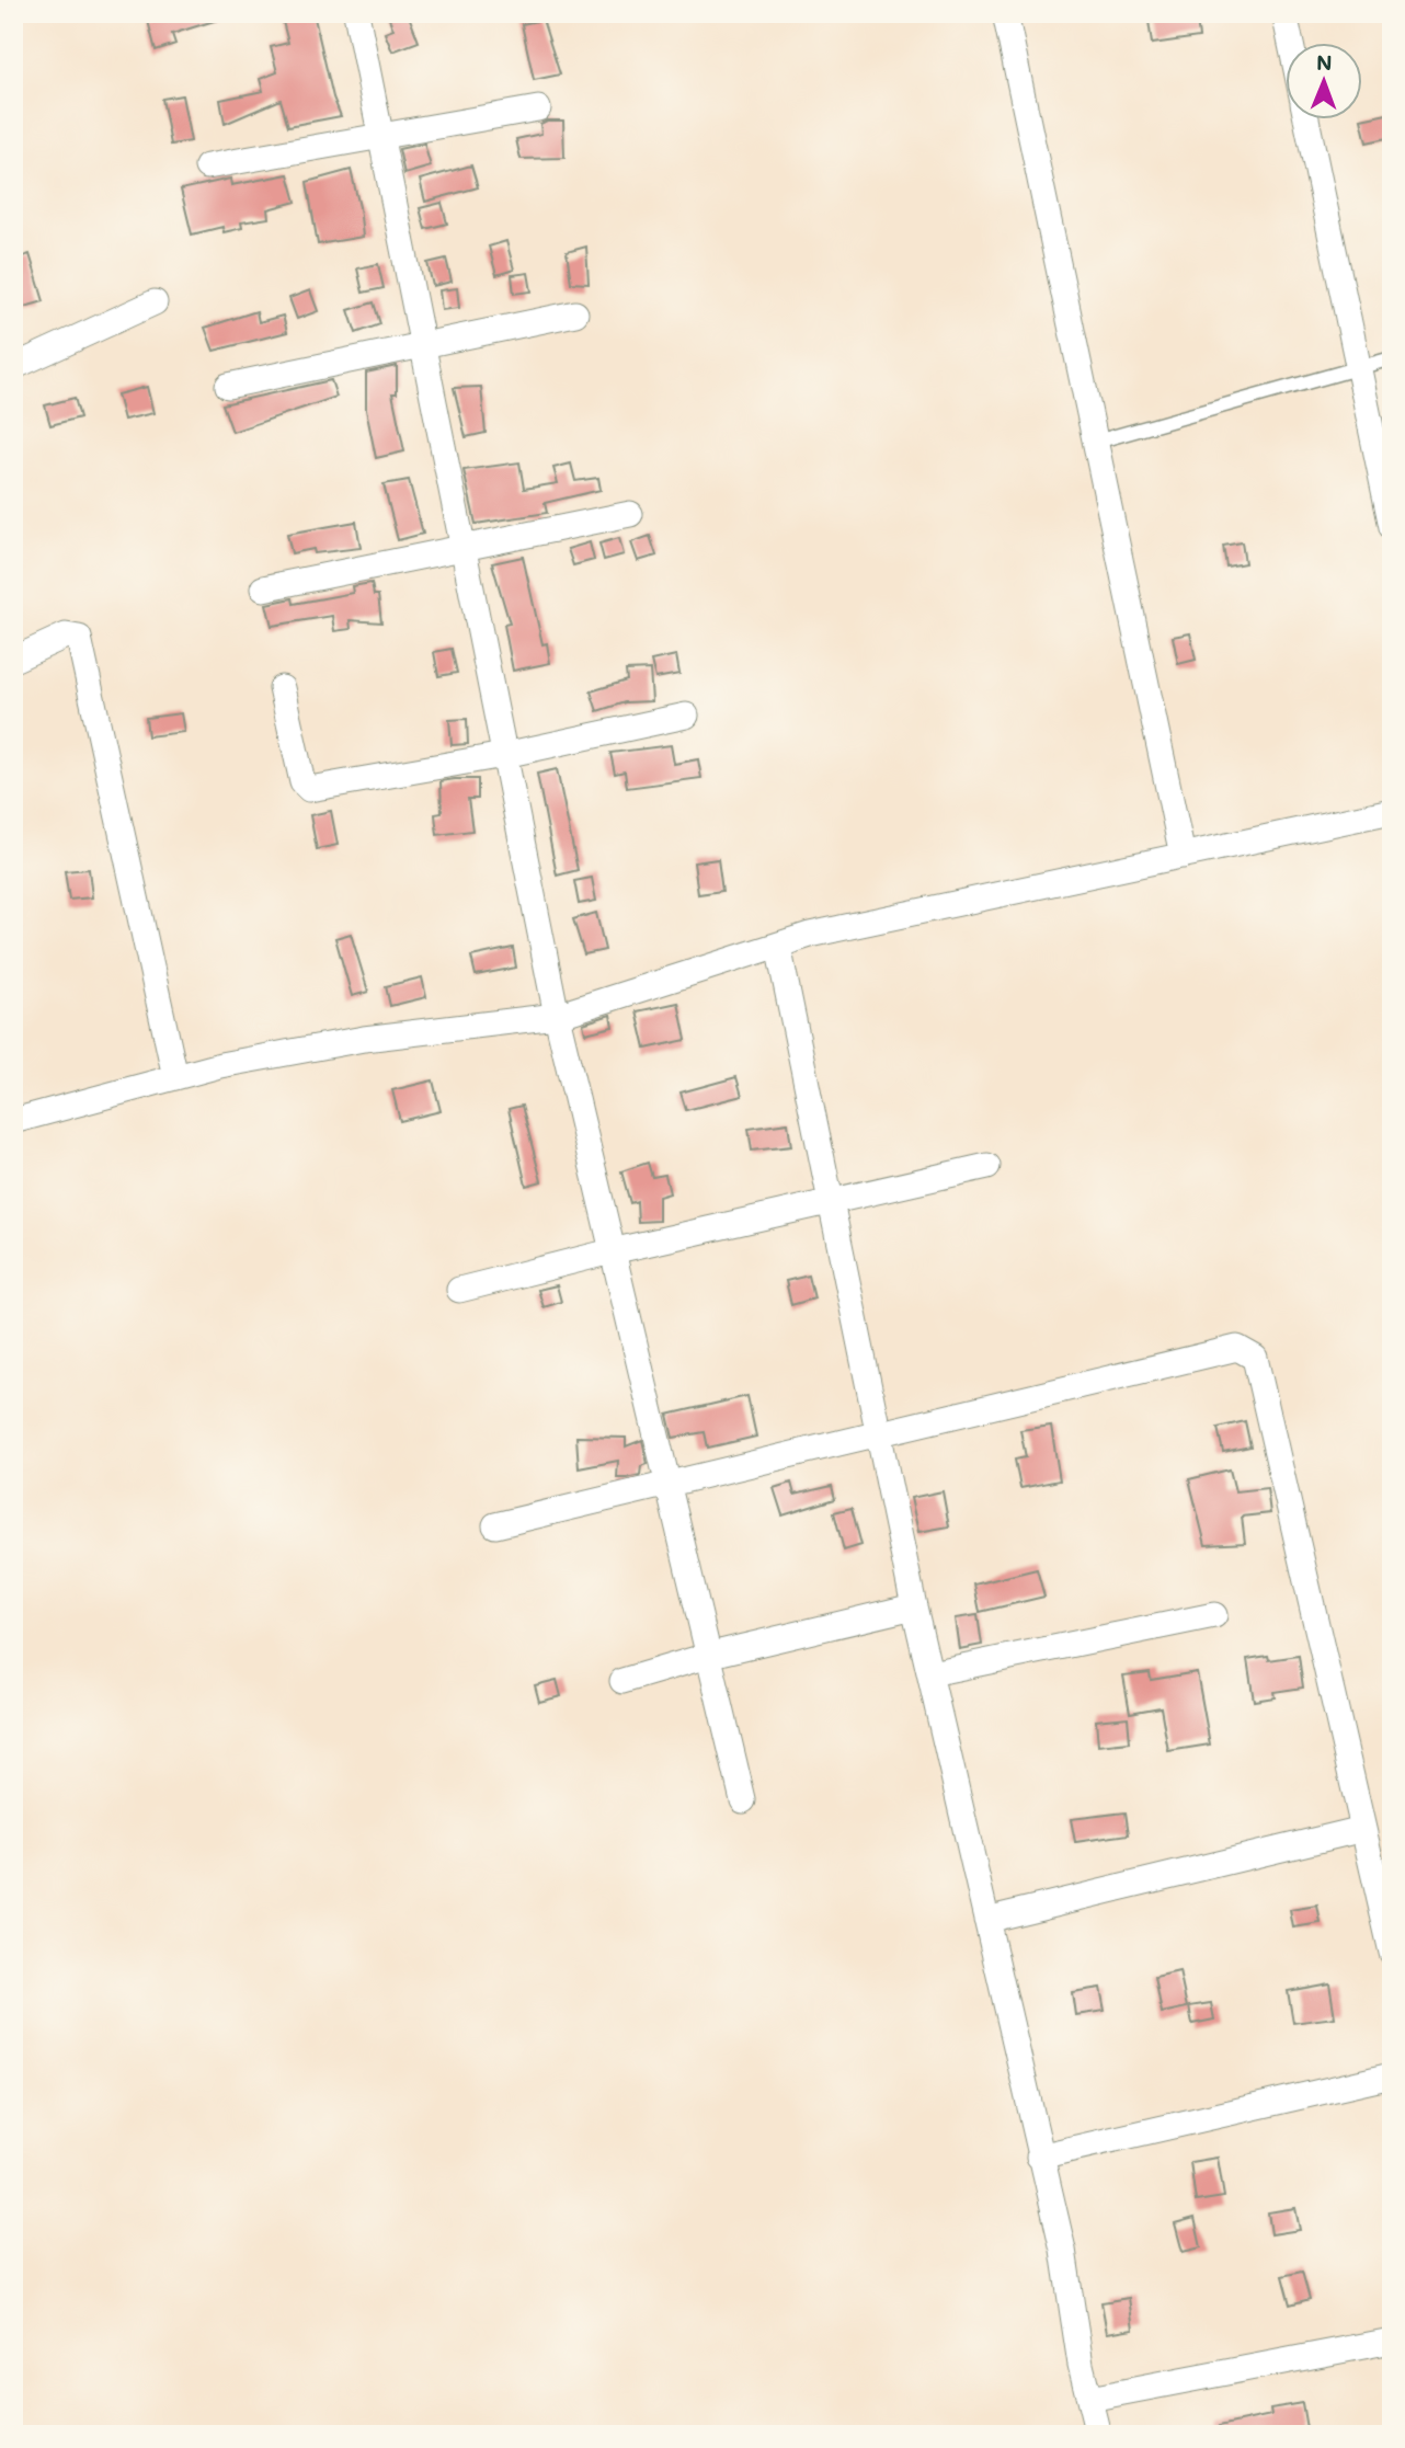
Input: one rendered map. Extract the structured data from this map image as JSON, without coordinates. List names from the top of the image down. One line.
{"north":"top"}
